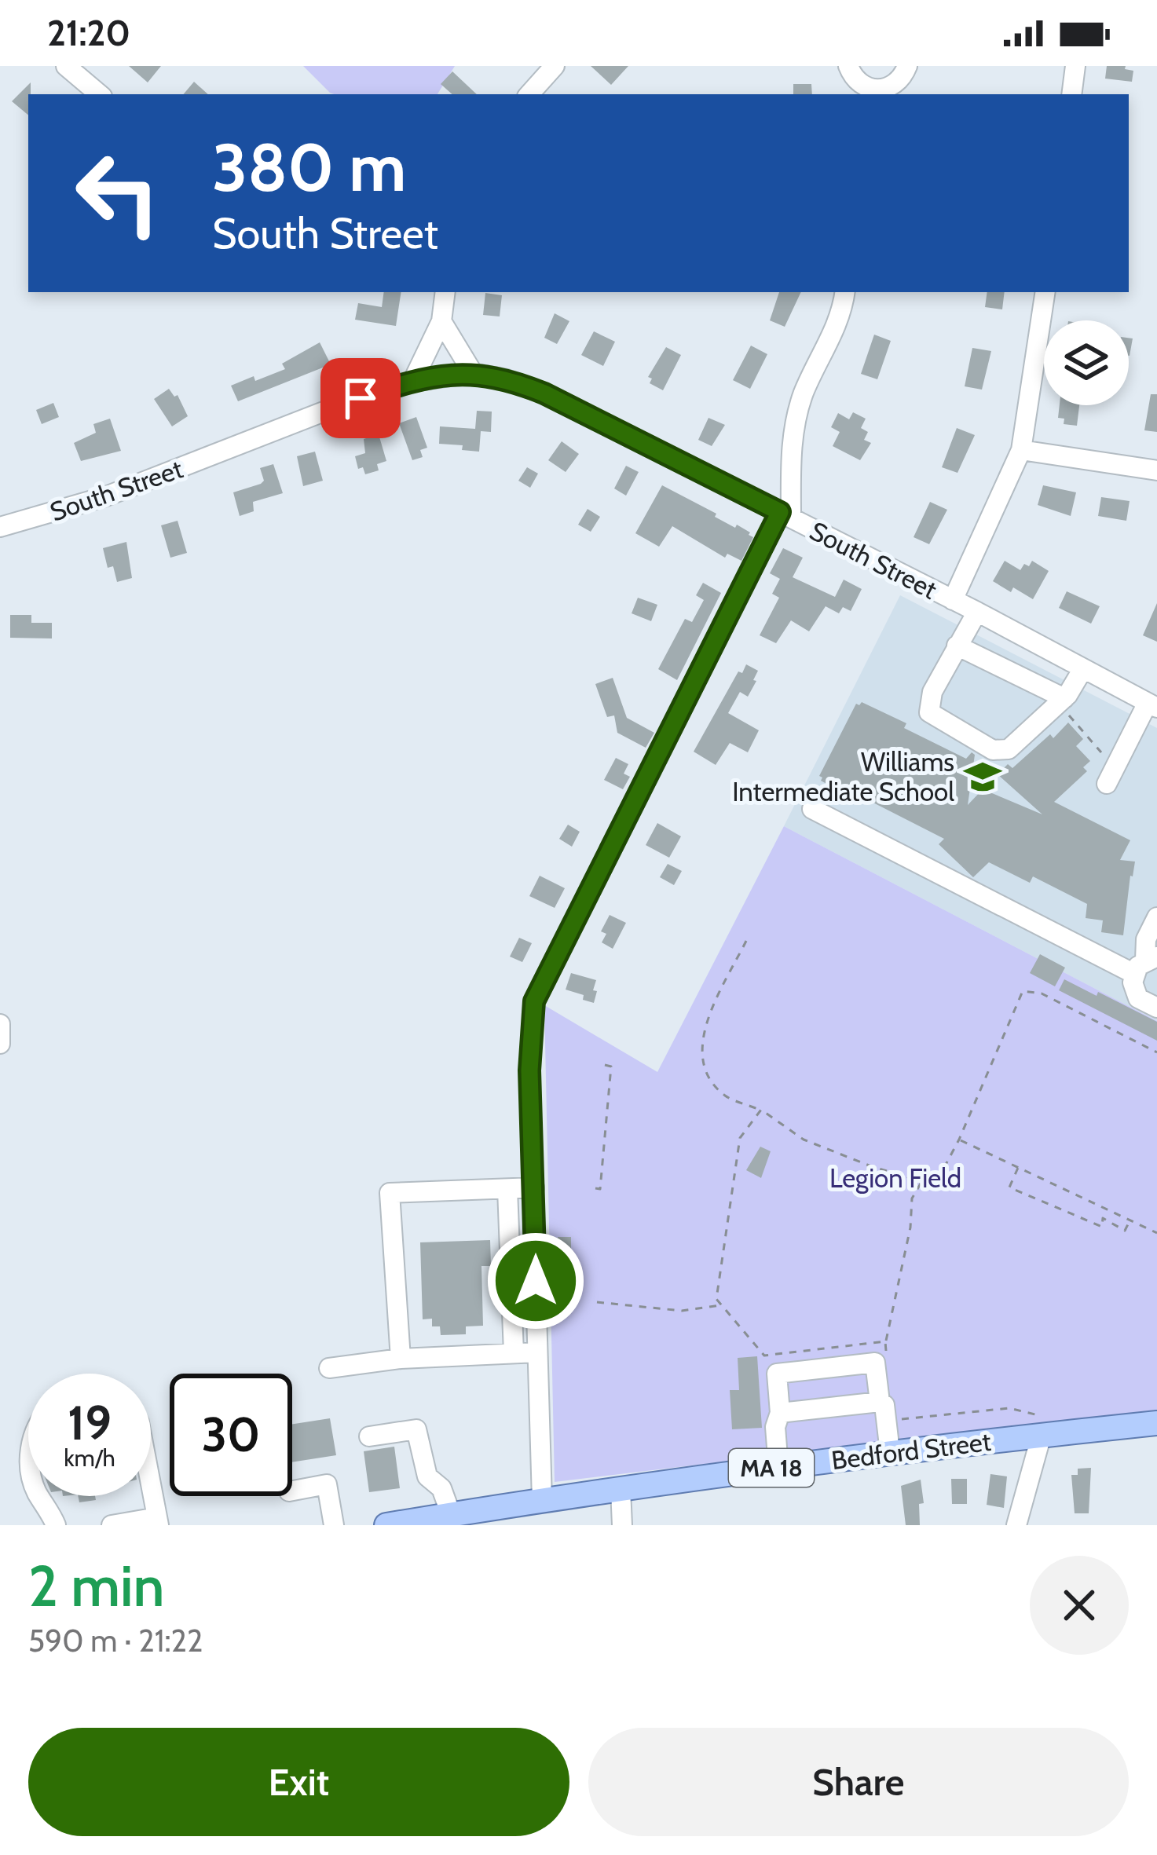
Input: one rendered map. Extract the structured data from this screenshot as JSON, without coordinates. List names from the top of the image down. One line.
{"streets":{"main road":["Bedford Street","MA 18"],"street":["South Street"]},"parks":["Legion Field"],"places":{"school or university":["Williams Intermediate School"]},"page":{"status":"21:20","turn":["380 m","South Street"],"speed":"19 km/h","limit":"30","heading":["2 min","590 m · 21:22"],"buttons":["Exit","Share"]}}
